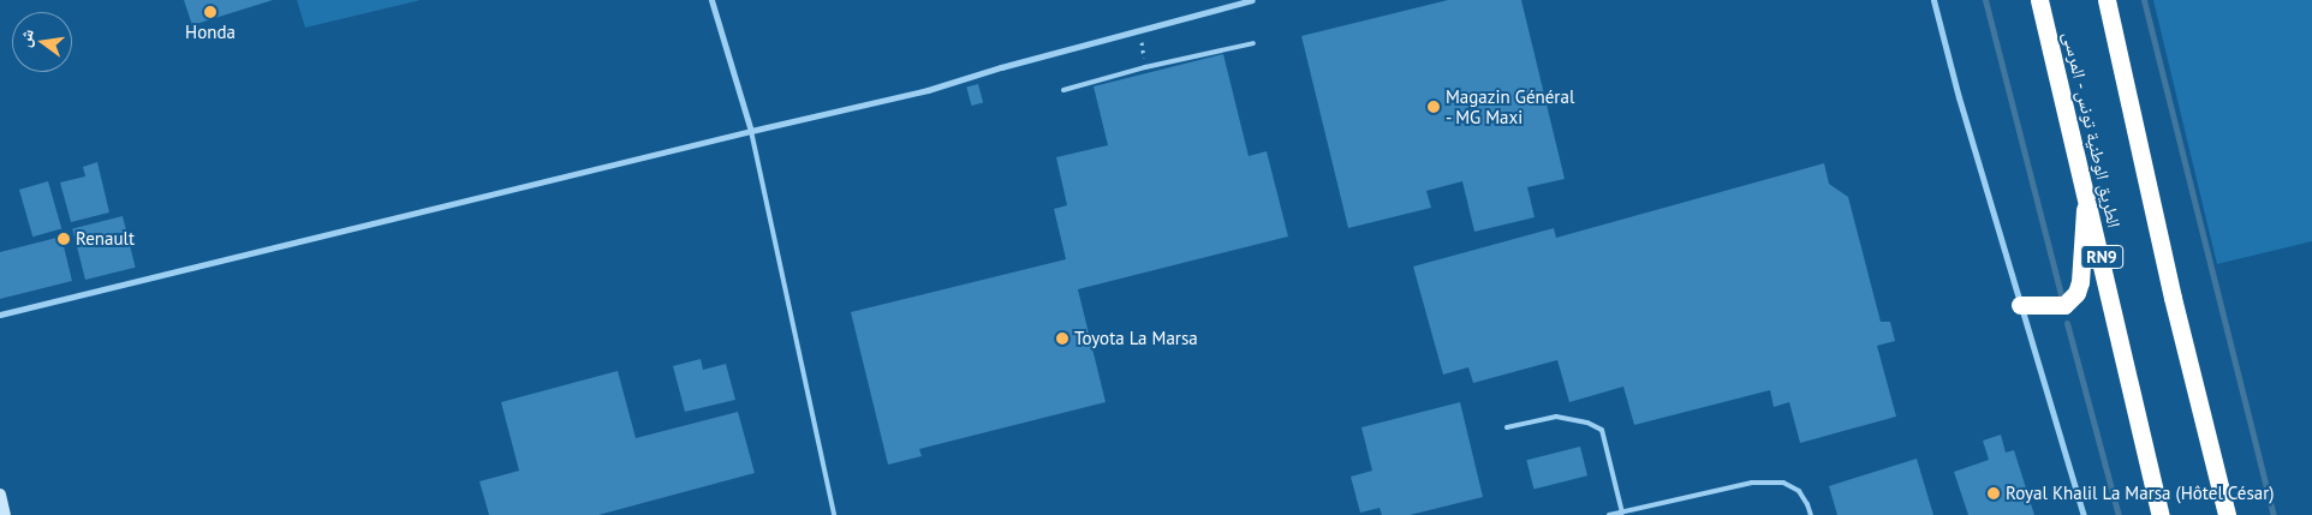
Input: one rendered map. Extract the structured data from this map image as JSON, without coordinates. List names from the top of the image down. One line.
{"streets":{"highway":["الطريق الوطنية تونس - المرسى","RN9"]},"places":["Honda","Magazin Général - MG Maxi","Renault","Toyota La Marsa","Royal Khalil La Marsa (Hôtel César)"],"north":"left"}
